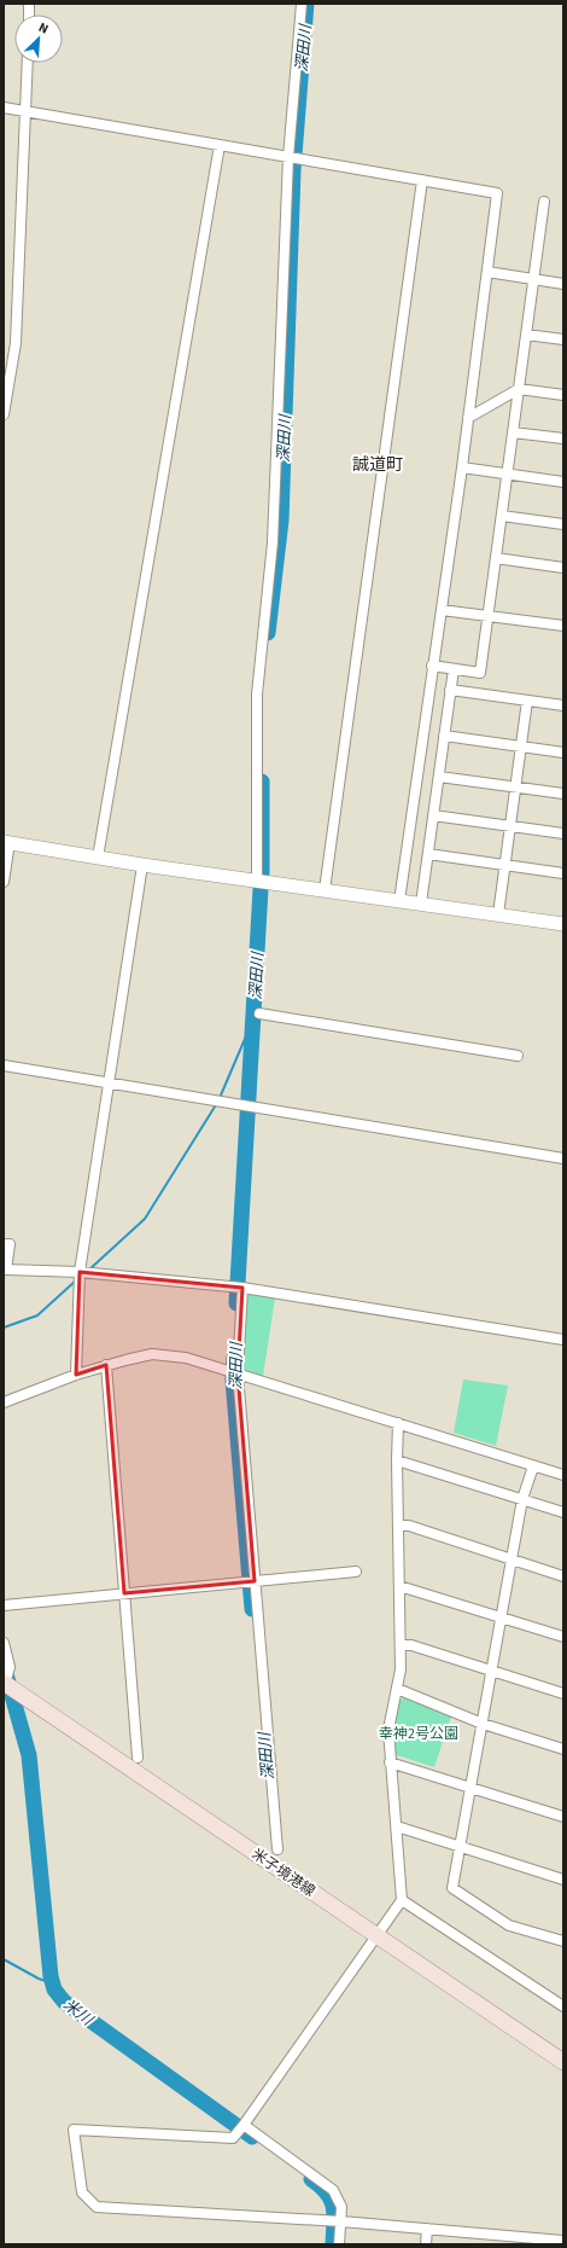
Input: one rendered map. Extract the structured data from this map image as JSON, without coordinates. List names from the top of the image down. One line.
{"streets":{"main road":["米子境港線"]},"districts":["誠道町"],"water":["深田川","米川"],"parks":["幸神2号公園"],"north":"top right"}
